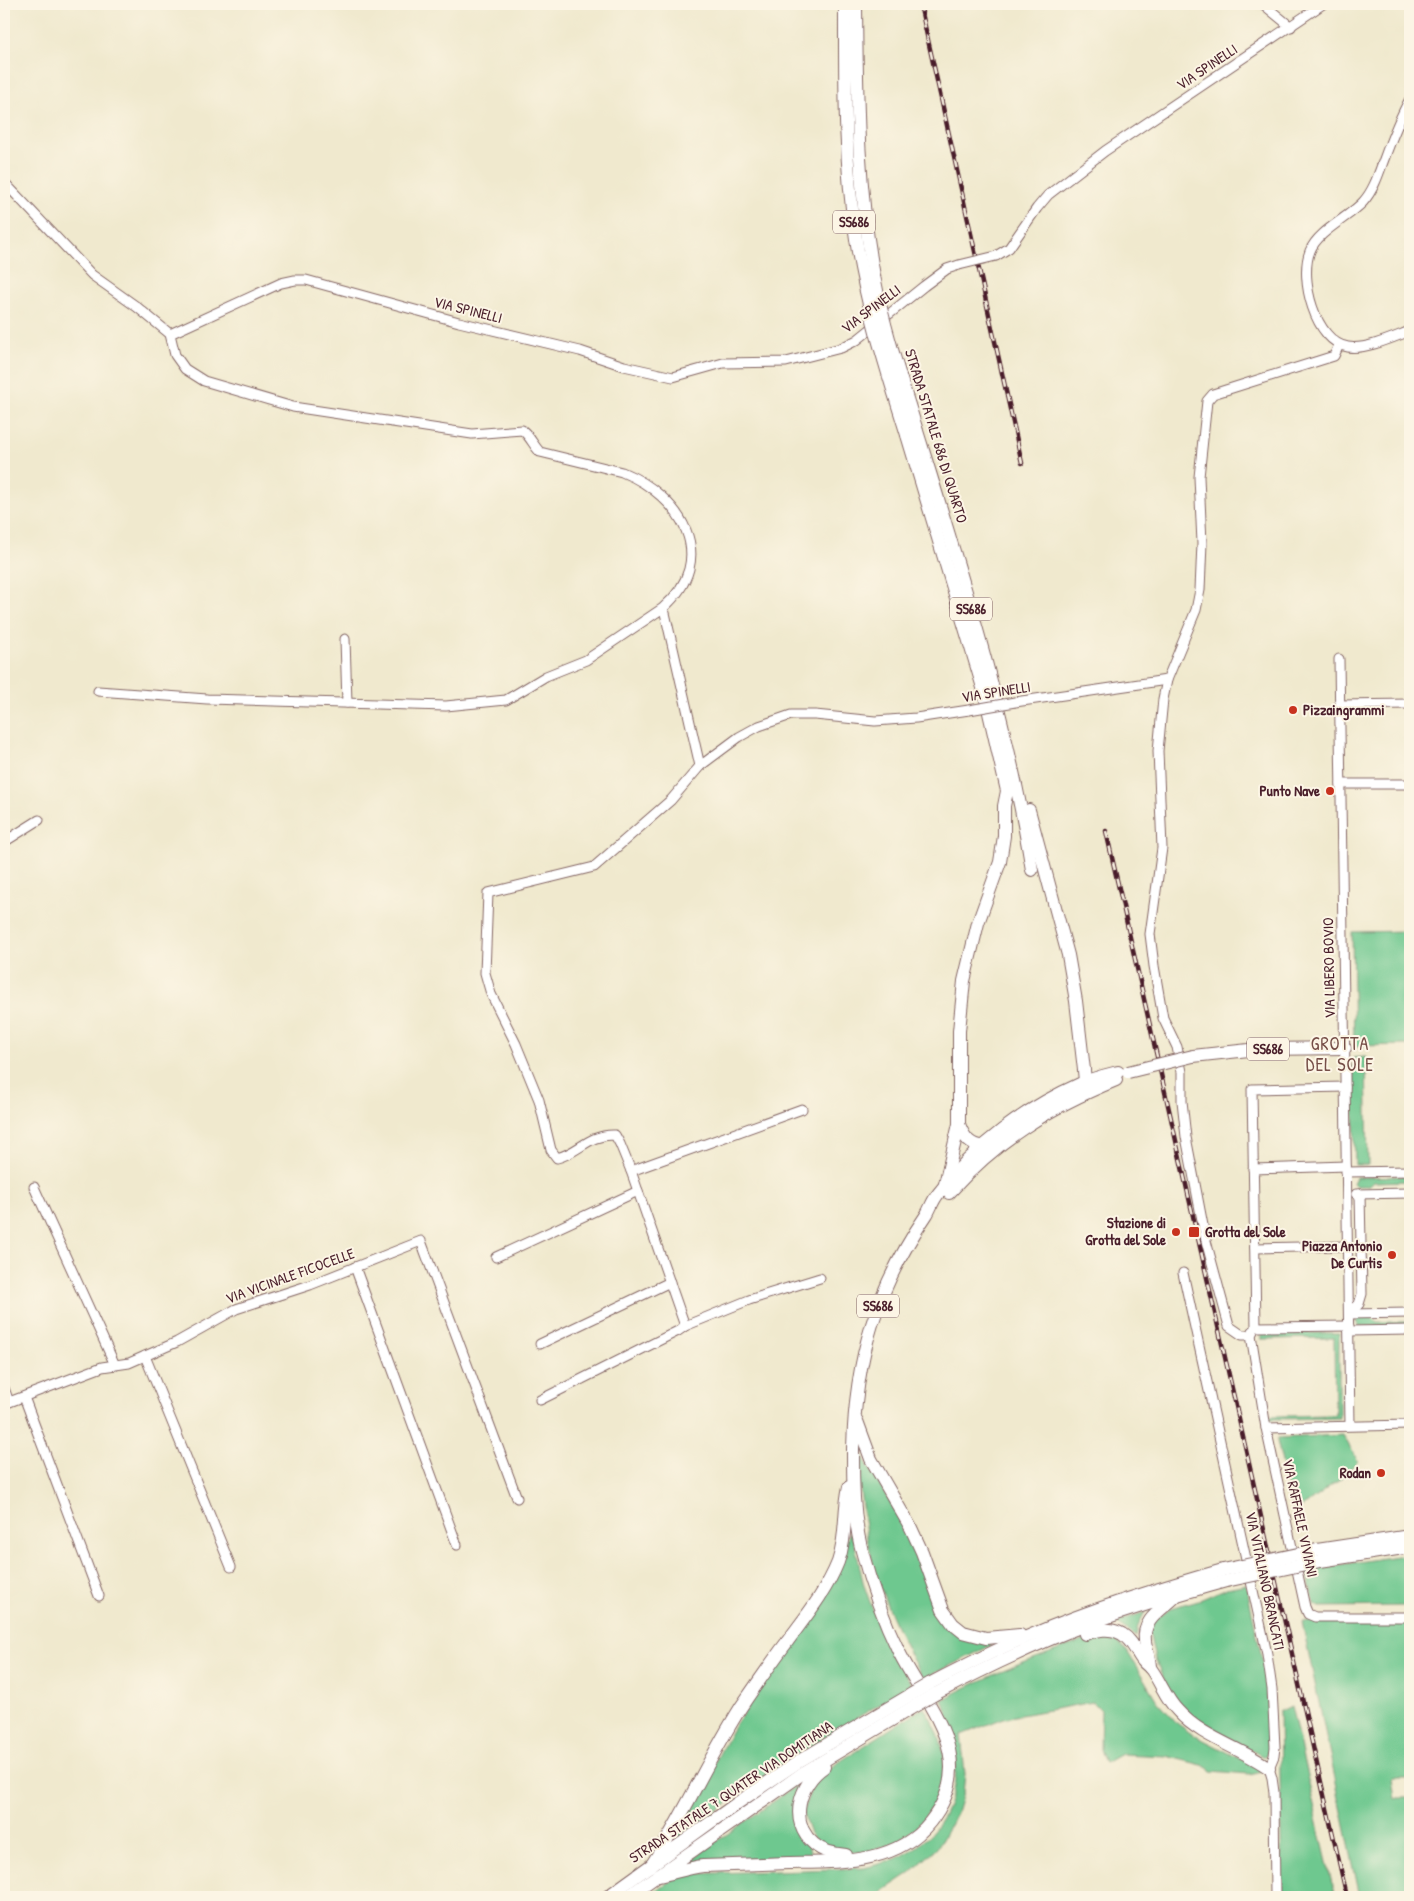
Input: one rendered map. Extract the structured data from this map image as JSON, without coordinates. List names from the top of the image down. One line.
{"streets":{"highway":["SS686","STRADA STATALE 686 DI QUARTO","STRADA STATALE 7 QUATER VIA DOMITIANA"],"street":["VIA SPINELLI","VIA LIBERO BOVIO","VIA VICINALE FICOCELLE","VIA RAFFAELE VIVIANI","VIA VITALIANO BRANCATI"]},"crossings":[["SS686","STRADA STATALE 686 DI QUARTO"],["SS686","VIA LIBERO BOVIO"],["VIA LIBERO BOVIO","VIA RAFFAELE VIVIANI"]],"districts":["GROTTA DEL SOLE"],"places":{"other":["Pizzaingrammi","Punto Nave","Stazione di Grotta del Sole","Piazza Antonio De Curtis","Rodan"],"transit":["Grotta del Sole"]}}
